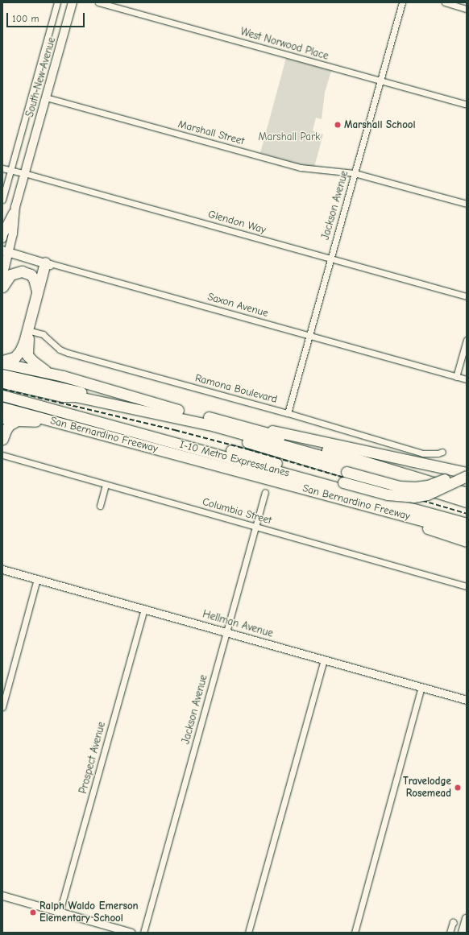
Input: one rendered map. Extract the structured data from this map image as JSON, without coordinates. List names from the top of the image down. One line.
{"streets":{"highway":["San Bernardino Freeway","I-10 Metro ExpressLanes"],"main road":["South New Avenue","Saxon Avenue"],"street":["West Norwood Place","Marshall Street","Jackson Avenue","Glendon Way","Ramona Boulevard","Columbia Street","Hellman Avenue","Prospect Avenue"]},"crossings":[["West Norwood Place","Jackson Avenue"],["South New Avenue","Marshall Street"],["South New Avenue","Glendon Way"],["Marshall Street","Jackson Avenue"],["Jackson Avenue","Glendon Way"],["Jackson Avenue","Saxon Avenue"],["Jackson Avenue","Ramona Boulevard"],["Jackson Avenue","Columbia Street"],["Jackson Avenue","Hellman Avenue"],["Hellman Avenue","Prospect Avenue"]],"parks":["Marshall Park"],"places":["Marshall School","Travelodge Rosemead","Ralph Waldo Emerson Elementary School"],"scale_bar":"100 m"}
